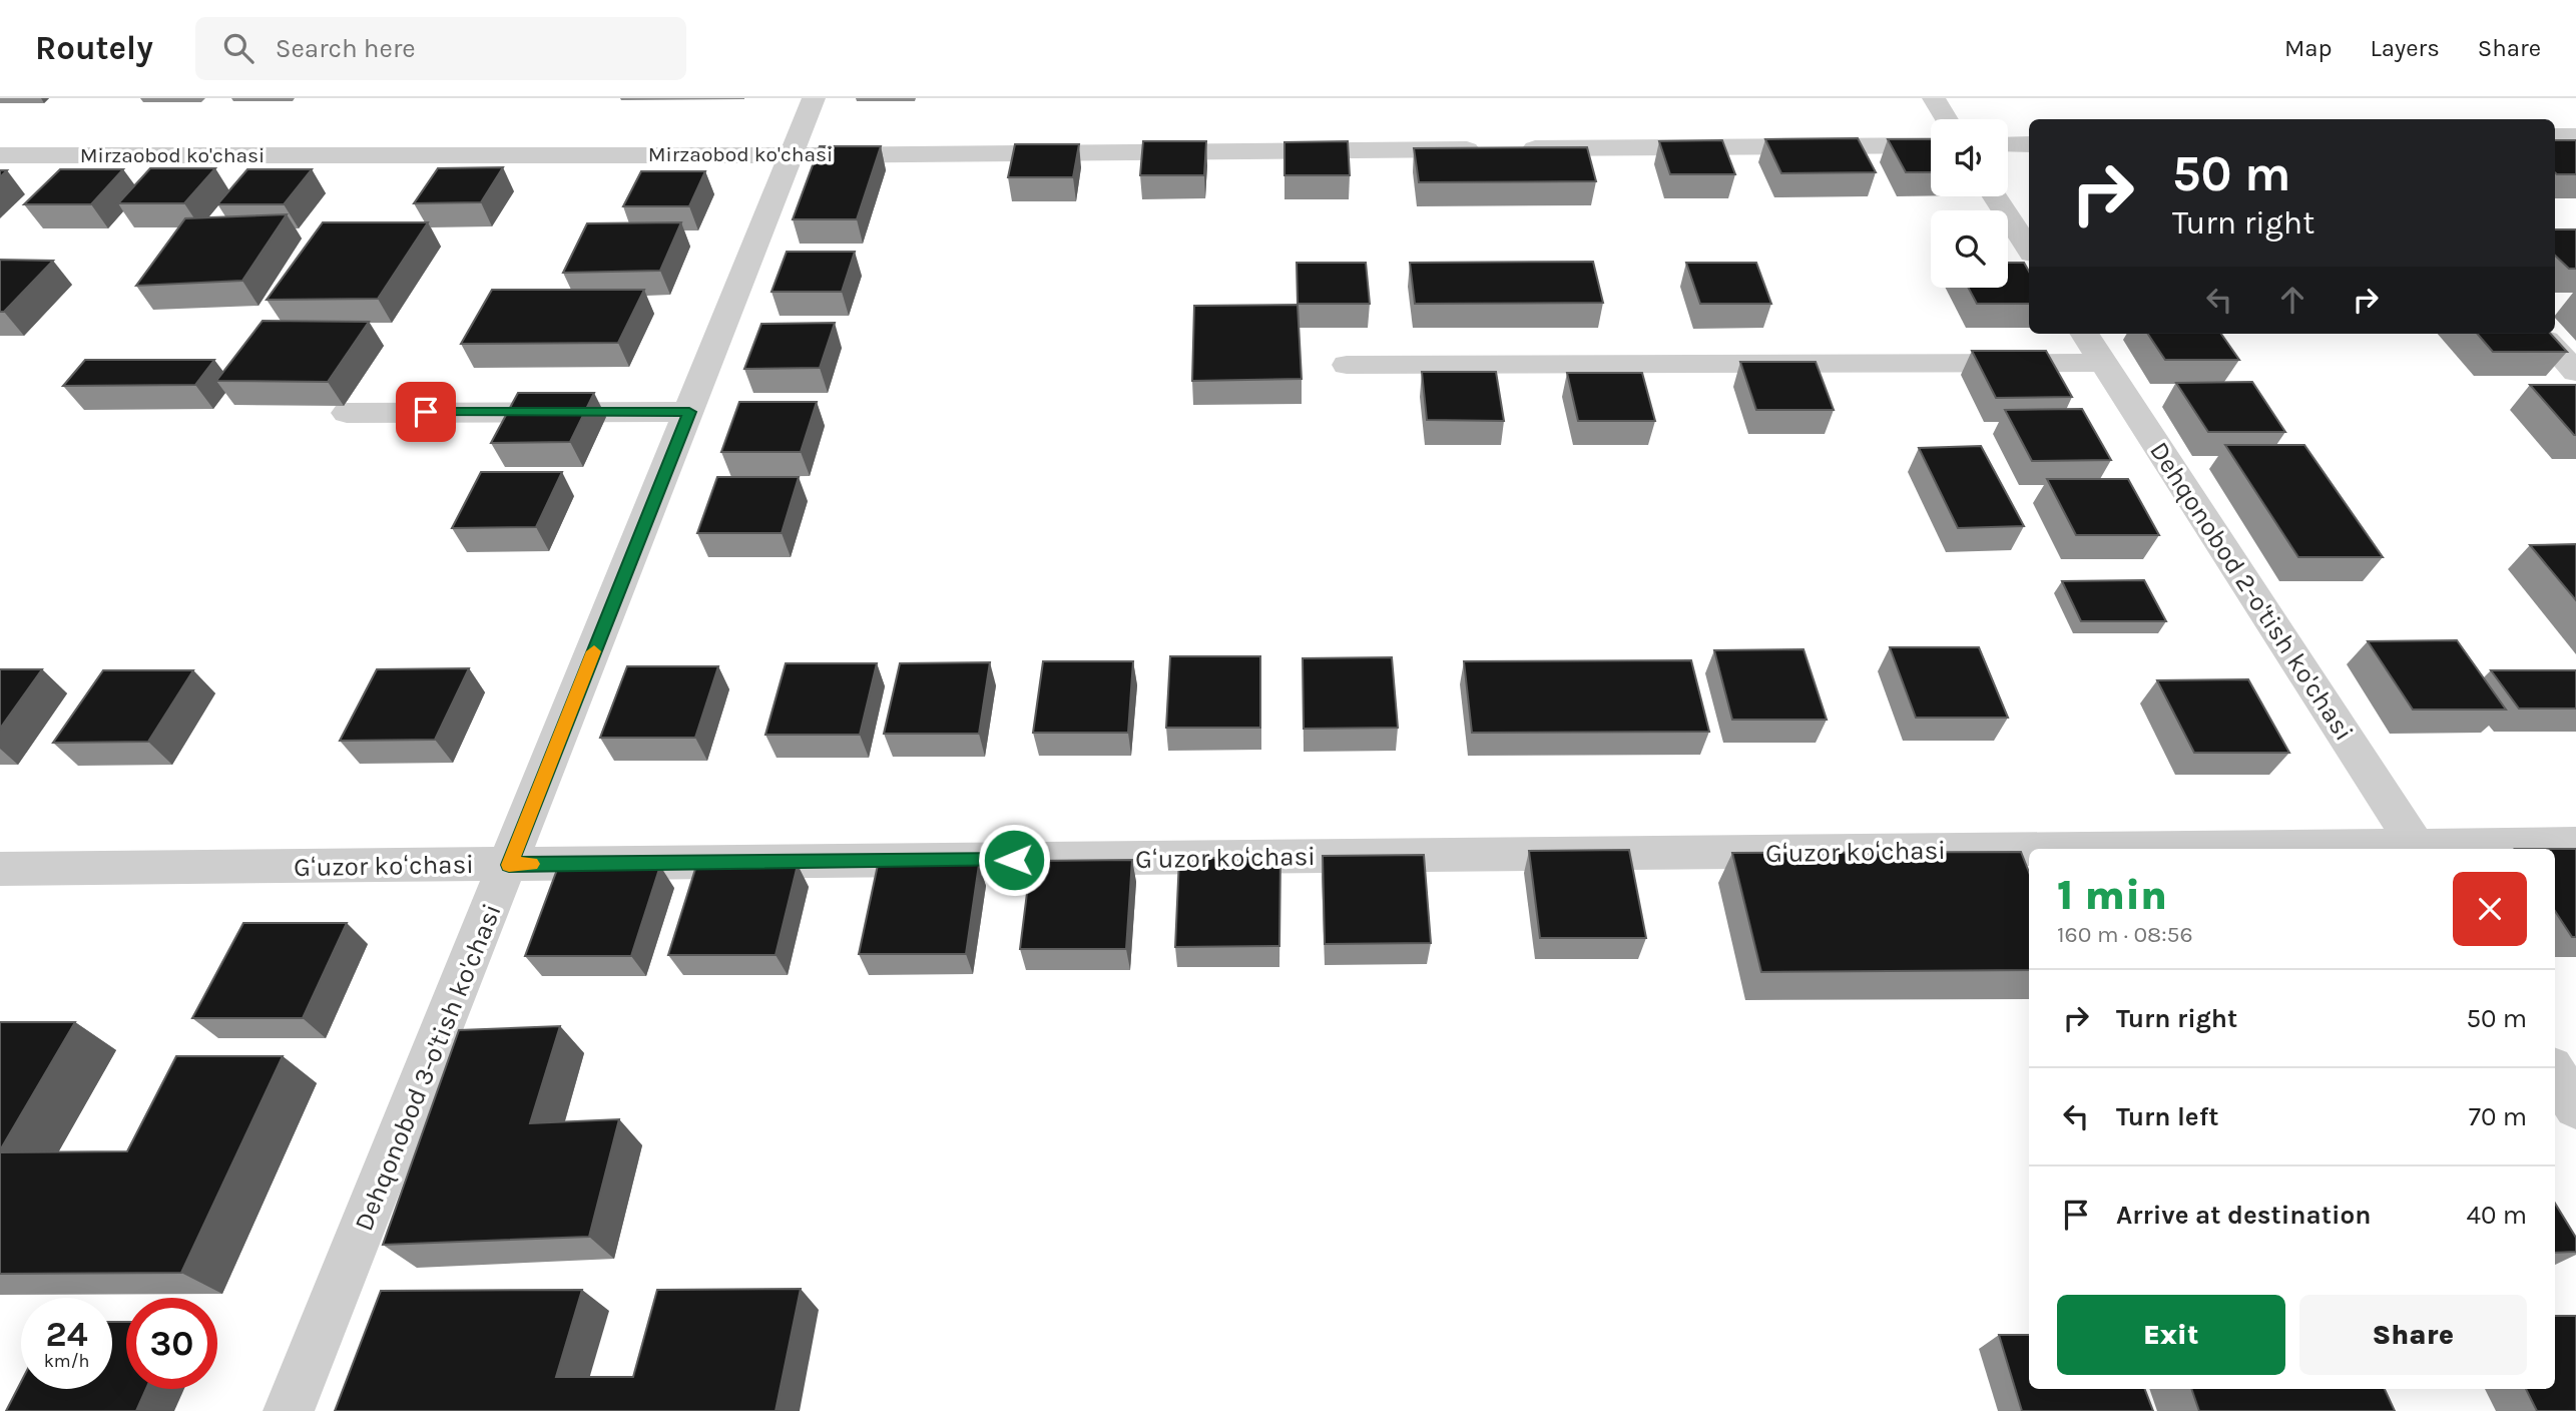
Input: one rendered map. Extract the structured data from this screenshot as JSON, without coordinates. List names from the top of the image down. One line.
{"streets":{"street":["Mirzaobod ko'chasi","Dehqonobod 2-o'tish ko'chasi","Gʻuzor koʻchasi","Dehqonobod 3-o'tish ko'chasi"]},"crossings":[["Mirzaobod ko'chasi","Dehqonobod 3-o'tish ko'chasi"],["Dehqonobod 2-o'tish ko'chasi","Gʻuzor koʻchasi"],["Gʻuzor koʻchasi","Dehqonobod 3-o'tish ko'chasi"]],"page":{"header":"Routely","search":"Search here","nav":["Map","Layers","Share"],"turn":["50 m","Turn right"],"heading":["1 min","160 m · 08:56"],"list":[{"name":"Turn right","value":"50 m"},{"name":"Turn left","value":"70 m"},{"name":"Arrive at destination","value":"40 m"}],"buttons":["Exit","Share"],"speed":"24 km/h","limit":"30"}}
